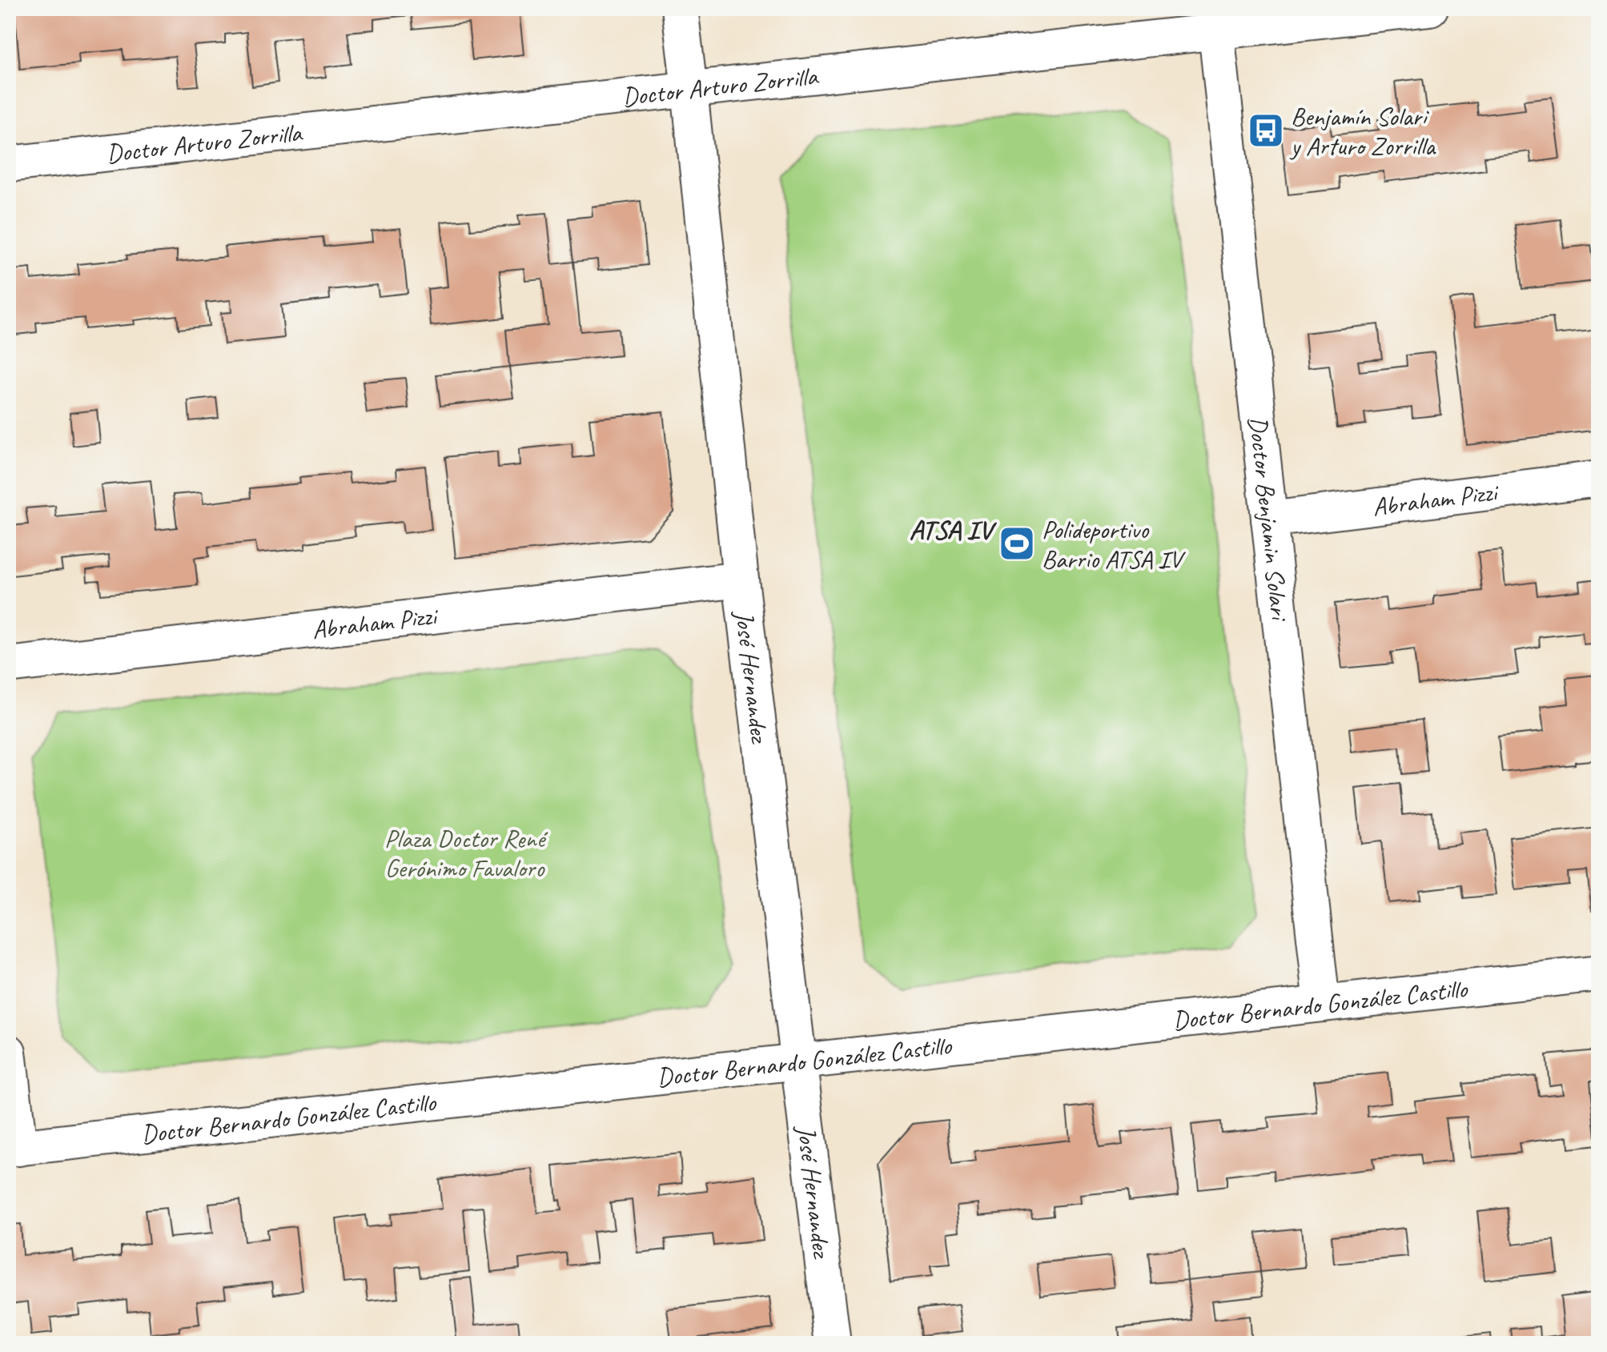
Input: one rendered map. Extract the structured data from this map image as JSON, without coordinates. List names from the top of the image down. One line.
{"streets":{"street":["Doctor Arturo Zorrilla","Abraham Pizzi","Doctor Benjamin Solari","José Hernandez","Doctor Bernardo González Castillo"]},"crossings":[["Doctor Arturo Zorrilla","Doctor Benjamin Solari"],["Doctor Arturo Zorrilla","José Hernandez"],["Abraham Pizzi","Doctor Benjamin Solari"],["Abraham Pizzi","José Hernandez"],["Doctor Benjamin Solari","Doctor Bernardo González Castillo"],["José Hernandez","Doctor Bernardo González Castillo"]],"districts":["ATSA IV"],"parks":["Plaza Doctor René Gerónimo Favaloro"],"places":{"bus stop":["Benjamín Solari y Arturo Zorrilla"],"sports":["Polideportivo Barrio ATSA IV"]}}
